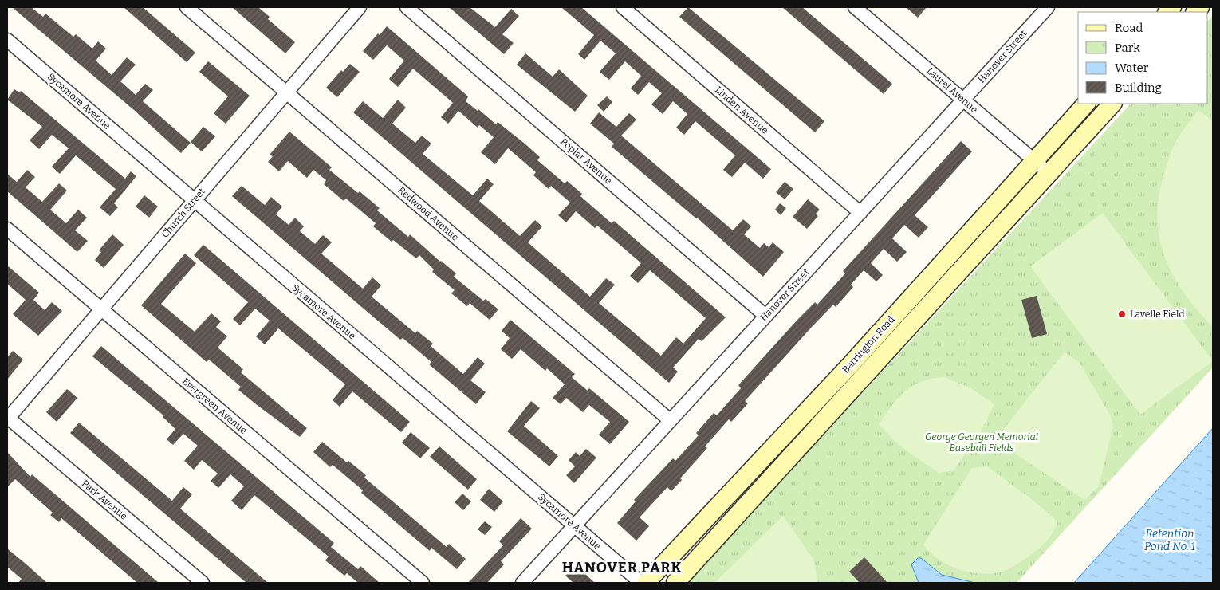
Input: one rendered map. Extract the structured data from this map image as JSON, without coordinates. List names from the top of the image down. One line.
{"streets":{"main road":["Barrington Road"],"street":["Hanover Street","Laurel Avenue","Sycamore Avenue","Linden Avenue","Poplar Avenue","Church Street","Redwood Avenue","Evergreen Avenue","Park Avenue"]},"crossings":[["Hanover Street","Laurel Avenue"],["Hanover Street","Sycamore Avenue"],["Hanover Street","Linden Avenue"],["Hanover Street","Poplar Avenue"],["Hanover Street","Redwood Avenue"],["Laurel Avenue","Barrington Road"],["Sycamore Avenue","Church Street"],["Church Street","Redwood Avenue"],["Church Street","Evergreen Avenue"],["Church Street","Park Avenue"]],"districts":["HANOVER PARK"],"water":["Retention Pond No. 1"],"parks":["George Georgen Memorial Baseball Fields"],"places":["Lavelle Field"],"legend":["Road","Park","Water","Building"]}
